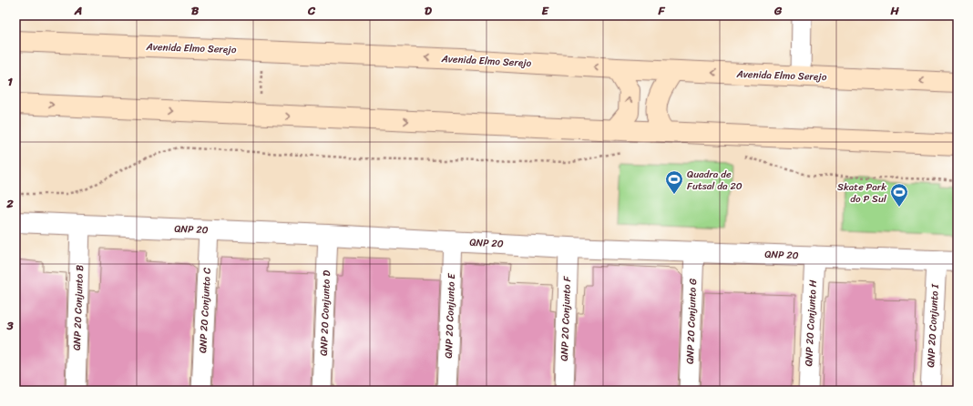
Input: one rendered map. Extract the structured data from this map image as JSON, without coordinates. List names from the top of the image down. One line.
{"streets":{"main road":["Avenida Elmo Serejo"],"street":["QNP 20","QNP 20 Conjunto B","QNP 20 Conjunto C","QNP 20 Conjunto D","QNP 20 Conjunto E","QNP 20 Conjunto F","QNP 20 Conjunto G","QNP 20 Conjunto H","QNP 20 Conjunto I"]},"crossings":[["QNP 20","QNP 20 Conjunto B"],["QNP 20","QNP 20 Conjunto C"],["QNP 20","QNP 20 Conjunto D"],["QNP 20","QNP 20 Conjunto E"],["QNP 20","QNP 20 Conjunto F"],["QNP 20","QNP 20 Conjunto G"],["QNP 20","QNP 20 Conjunto H"],["QNP 20","QNP 20 Conjunto I"]],"places":{"sports":["Quadra de Futsal da 20","Skate Park do P Sul"]},"grid":{"columns":["A","B","C","D","E","F","G","H"],"rows":["1","2","3"]}}
